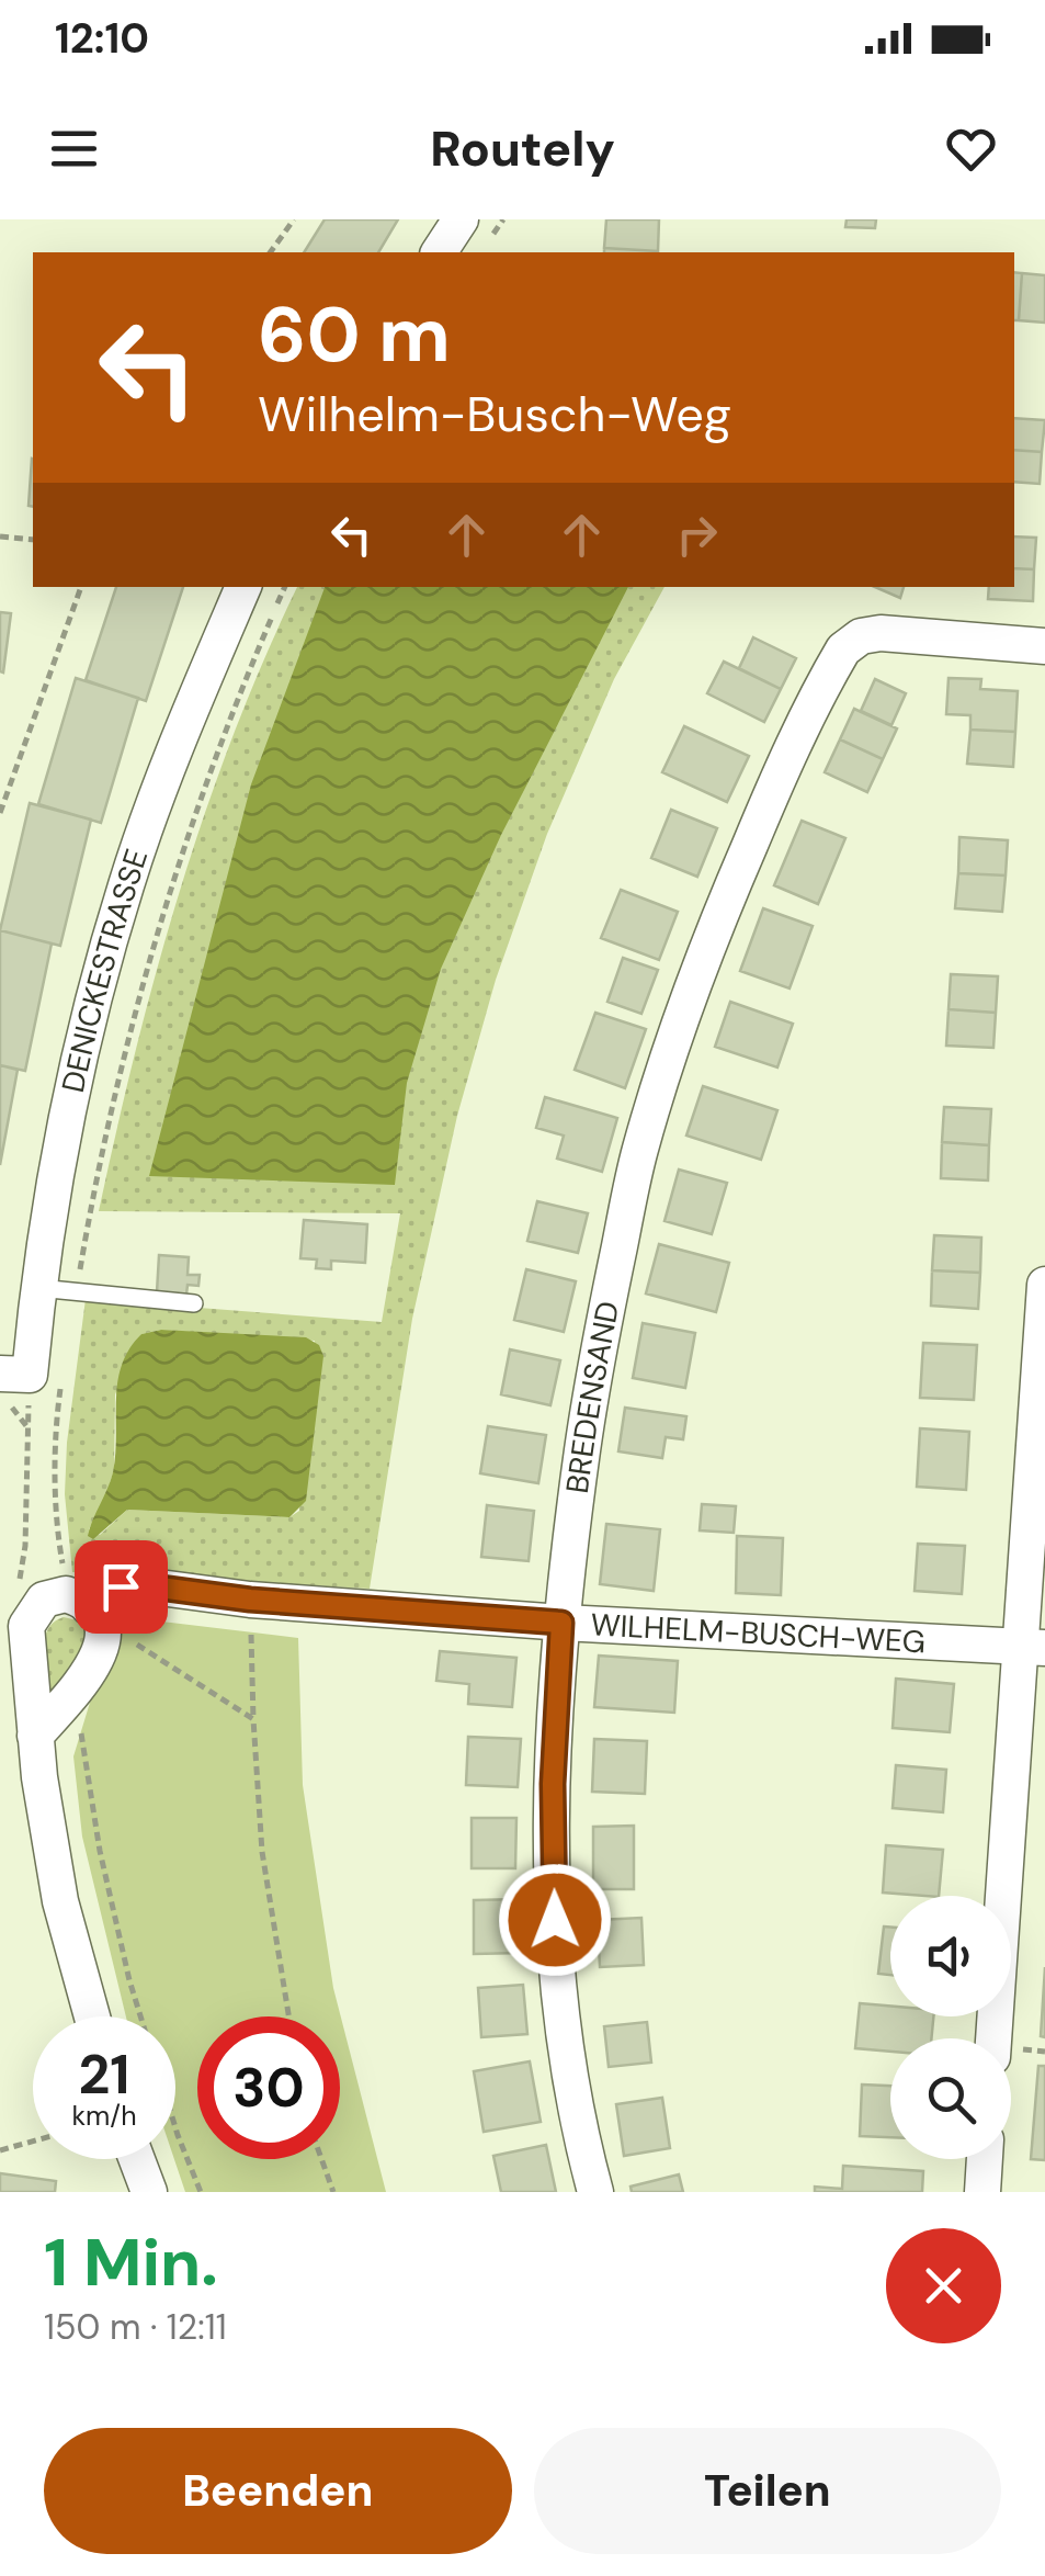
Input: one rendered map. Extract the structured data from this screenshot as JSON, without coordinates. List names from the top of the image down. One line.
{"streets":{"street":["DENICKESTRASSE","BREDENSAND","WILHELM-BUSCH-WEG"]},"crossings":[["BREDENSAND","WILHELM-BUSCH-WEG"]],"page":{"status":"12:10","header":"Routely","turn":["60 m","Wilhelm-Busch-Weg"],"speed":"21 km/h","limit":"30","heading":["1 Min.","150 m · 12:11"],"buttons":["Beenden","Teilen"]}}
